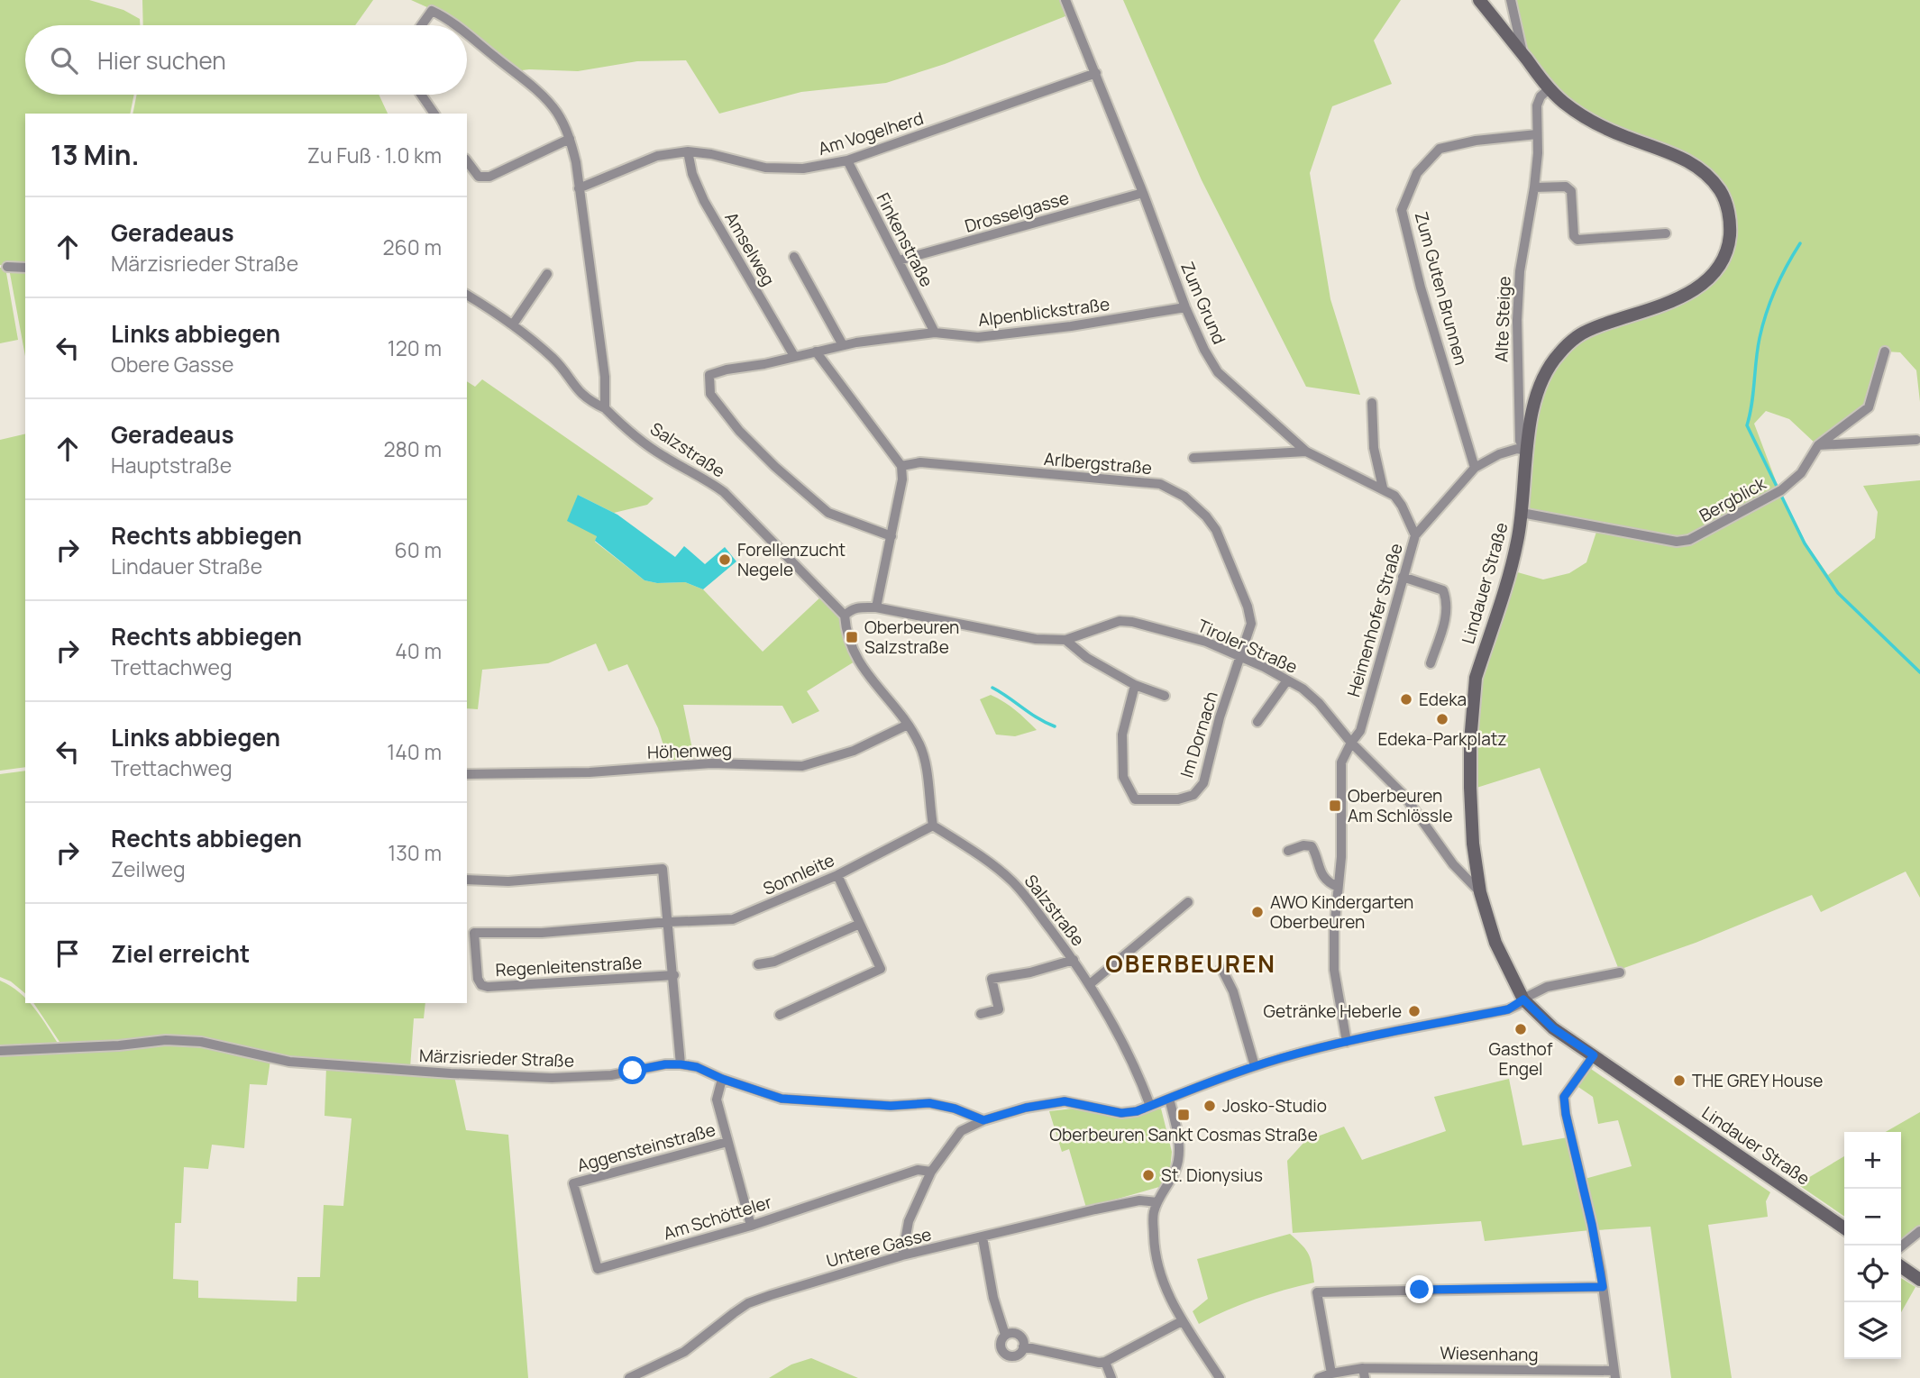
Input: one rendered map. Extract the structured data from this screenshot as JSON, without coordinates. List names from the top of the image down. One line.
{"streets":{"main road":["Lindauer Straße"],"street":["Am Vogelherd","Drosselgasse","Finkenstraße","Amselweg","Zum Guten Brunnen","Zum Grund","Alpenblickstraße","Alte Steige","Salzstraße","Arlbergstraße","Bergblick","Heimenhofer Straße","Tiroler Straße","Im Dornach","Höhenweg","Sonnleite","Regenleitenstraße","Märzisrieder Straße","Aggensteinstraße","Am Schötteler","Untere Gasse","Wiesenhang"]},"crossings":[["Am Vogelherd","Finkenstraße"],["Am Vogelherd","Amselweg"],["Am Vogelherd","Zum Grund"],["Drosselgasse","Finkenstraße"],["Drosselgasse","Zum Grund"],["Finkenstraße","Alpenblickstraße"],["Amselweg","Alpenblickstraße"],["Zum Guten Brunnen","Alte Steige"],["Zum Guten Brunnen","Heimenhofer Straße"],["Zum Grund","Alpenblickstraße"],["Zum Grund","Heimenhofer Straße"],["Alte Steige","Lindauer Straße"],["Alte Steige","Heimenhofer Straße"],["Salzstraße","Tiroler Straße"],["Salzstraße","Sonnleite"],["Arlbergstraße","Tiroler Straße"],["Arlbergstraße","Im Dornach"],["Bergblick","Lindauer Straße"],["Lindauer Straße","Heimenhofer Straße"],["Lindauer Straße","Tiroler Straße"],["Heimenhofer Straße","Tiroler Straße"],["Tiroler Straße","Im Dornach"],["Sonnleite","Regenleitenstraße"],["Aggensteinstraße","Am Schötteler"]],"districts":["OBERBEUREN"],"places":{"other":["Forellenzucht Negele","Edeka","Edeka-Parkplatz","AWO Kindergarten Oberbeuren","Getränke Heberle","Gasthof Engel","THE GREY House","Josko-Studio","St. Dionysius"],"transit":["Oberbeuren Salzstraße","Oberbeuren Am Schlössle","Oberbeuren Sankt Cosmas Straße"]},"page":{"search":"Hier suchen","heading":["13 Min.","Zu Fuß · 1.0 km"],"list":[["Geradeaus","Märzisrieder Straße","260 m"],["Links abbiegen","Obere Gasse","120 m"],["Geradeaus","Hauptstraße","280 m"],["Rechts abbiegen","Lindauer Straße","60 m"],["Rechts abbiegen","Trettachweg","40 m"],["Links abbiegen","Trettachweg","140 m"],["Rechts abbiegen","Zeilweg","130 m"],"Ziel erreicht"],"map_buttons":["+","−"]}}
